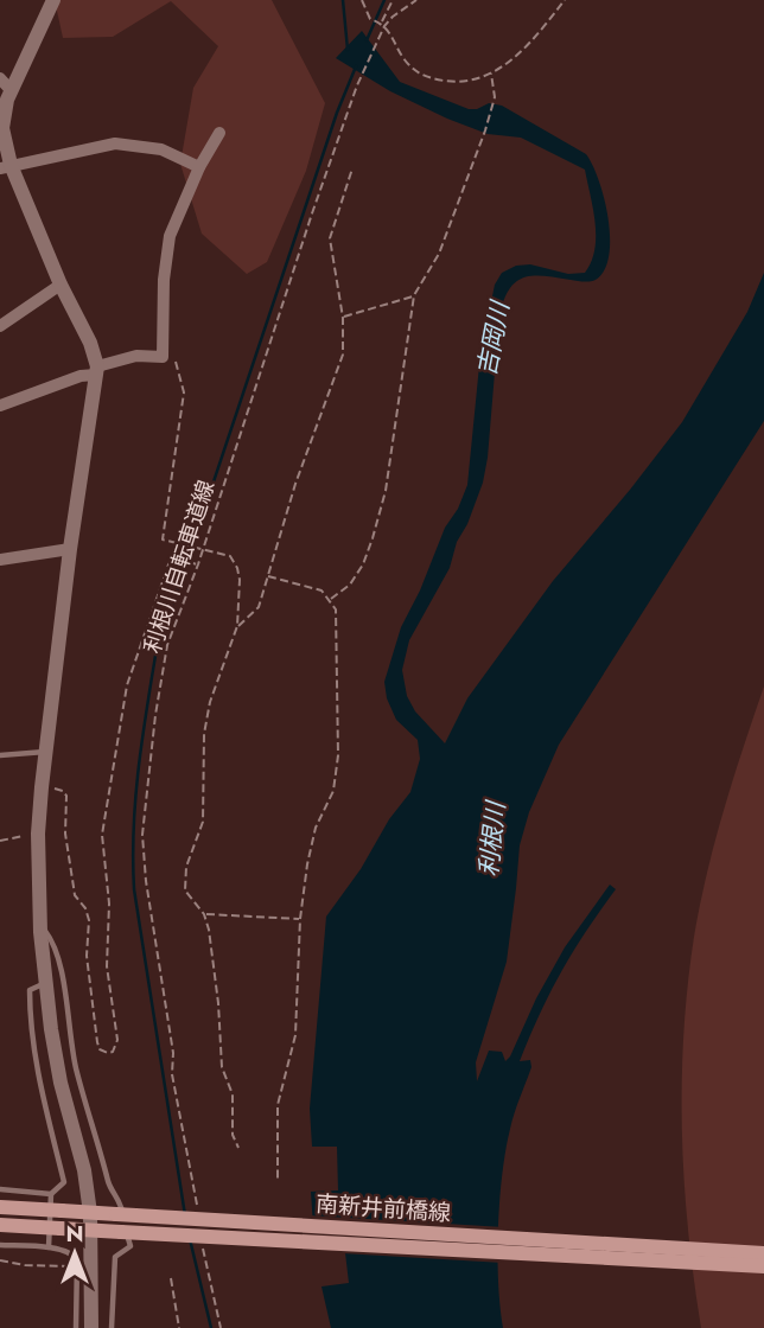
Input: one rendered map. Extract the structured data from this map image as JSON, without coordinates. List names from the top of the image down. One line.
{"streets":{"main road":["南新井前橋線"],"path":["利根川自転車道線"]},"water":["吉岡川","利根川"],"north":"top"}
